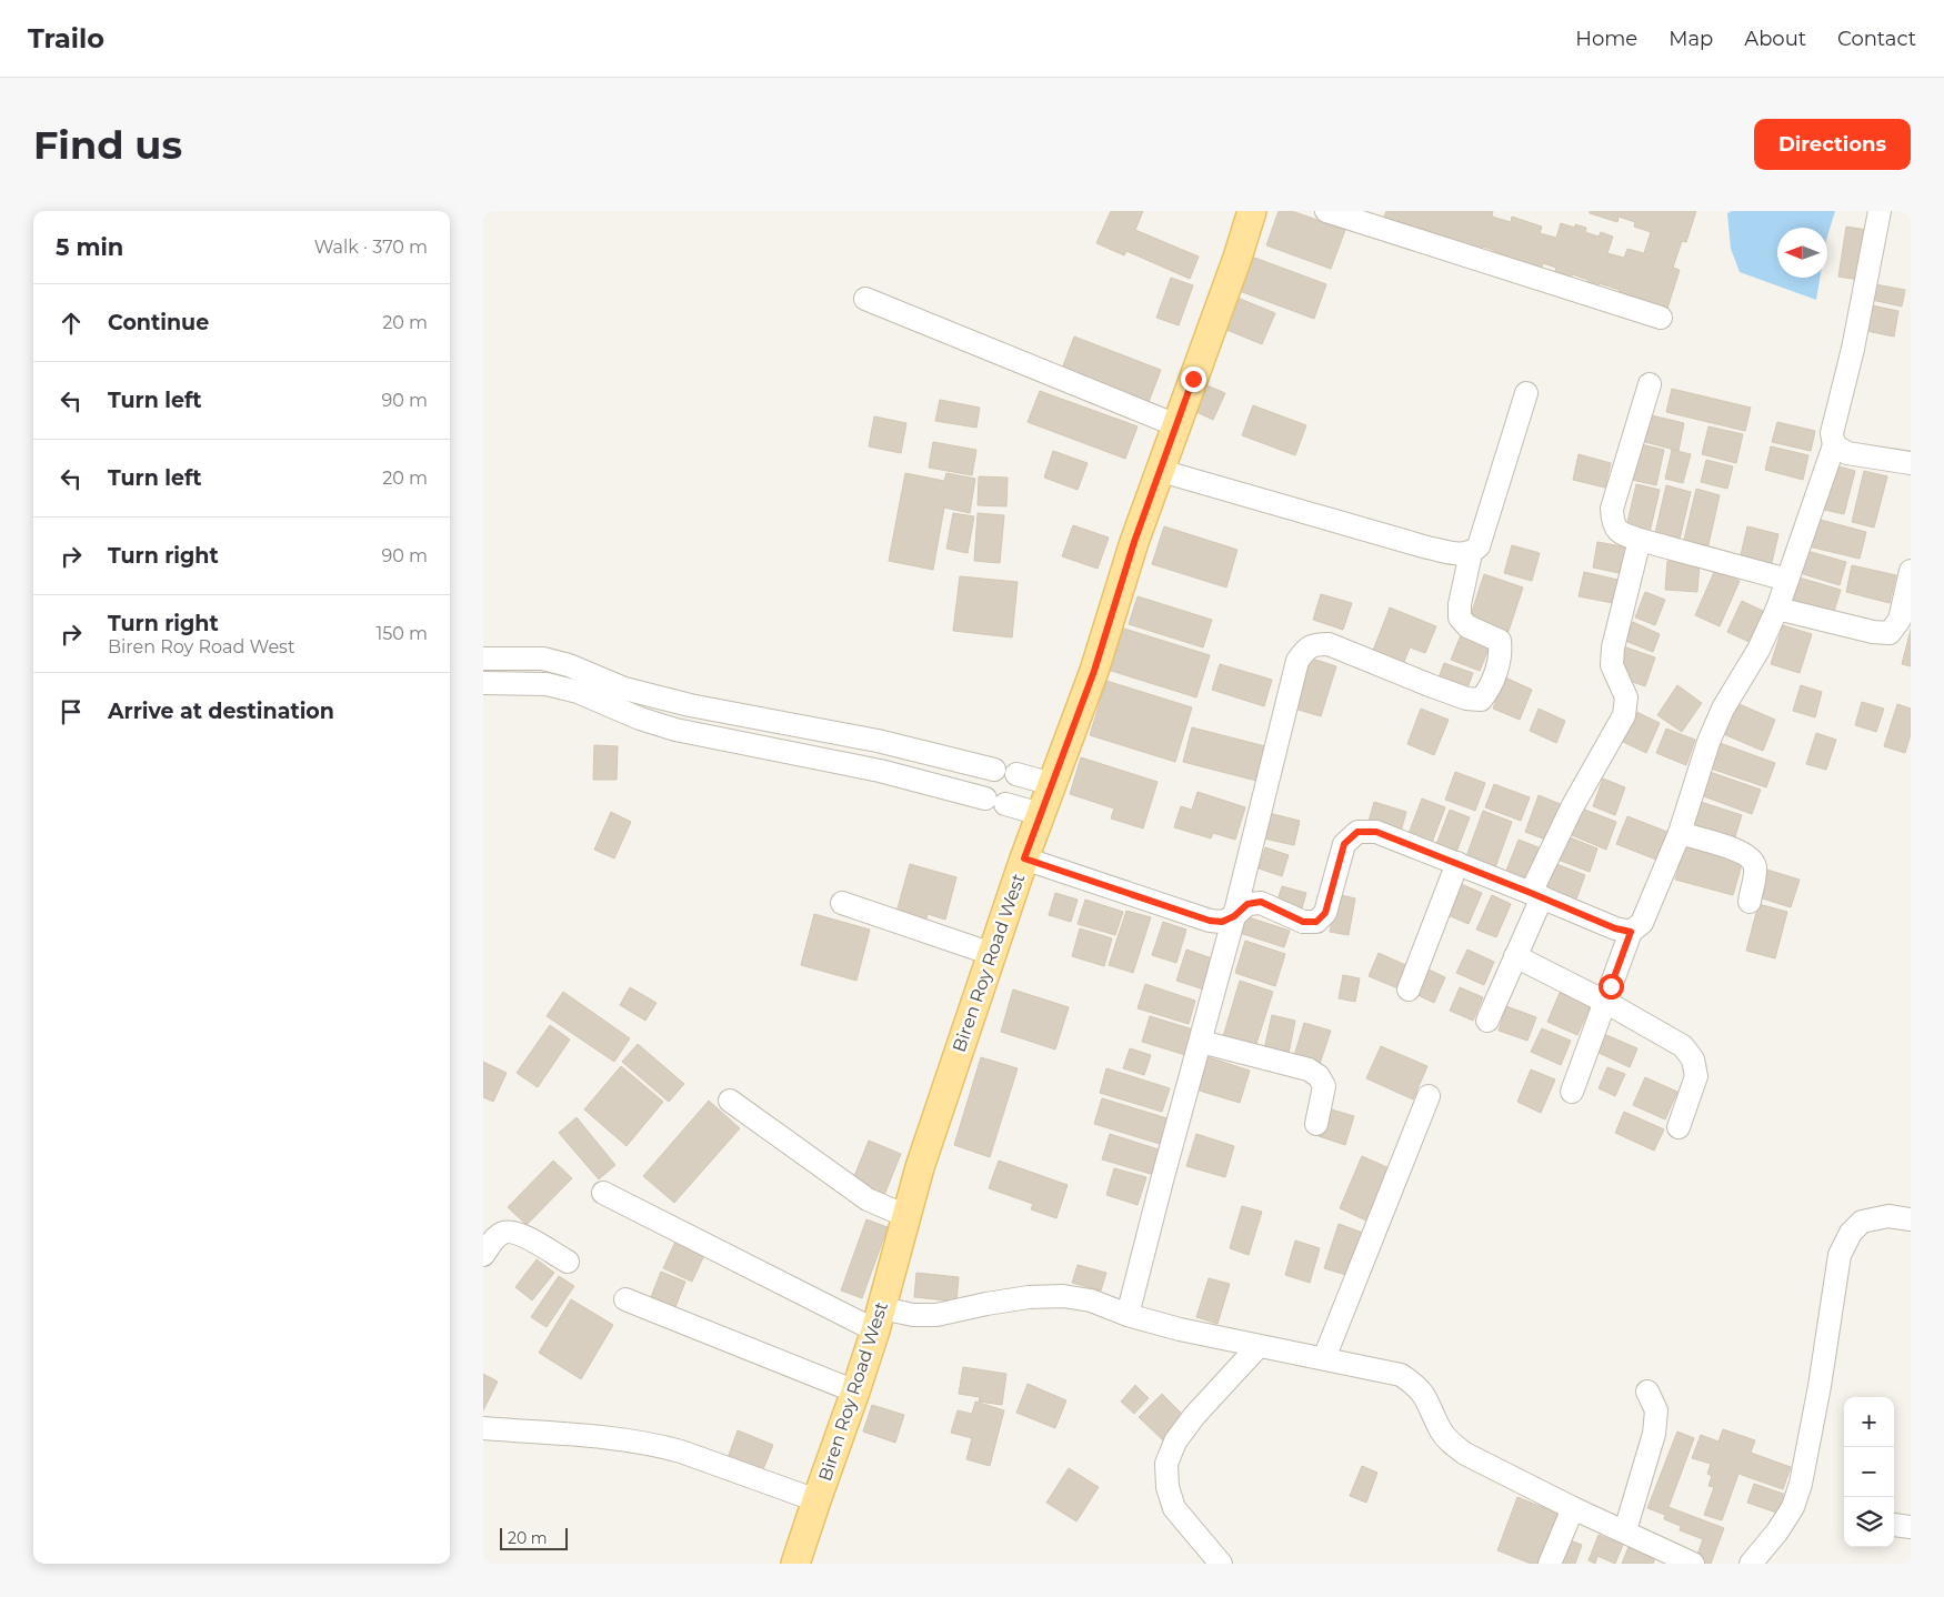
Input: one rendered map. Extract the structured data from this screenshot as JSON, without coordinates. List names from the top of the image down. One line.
{"streets":{"main road":["Biren Roy Road West"]},"scale_bar":"20 m","north":"left","page":{"header":"Trailo","nav":["Home","Map","About","Contact"],"buttons":"Directions","title":"Find us","heading":["5 min","Walk · 370 m"],"list":[["Continue","20 m"],["Turn left","90 m"],["Turn left","20 m"],["Turn right","90 m"],["Turn right","Biren Roy Road West","150 m"],"Arrive at destination"],"map_buttons":["+","−"],"scale":"20 m"}}
